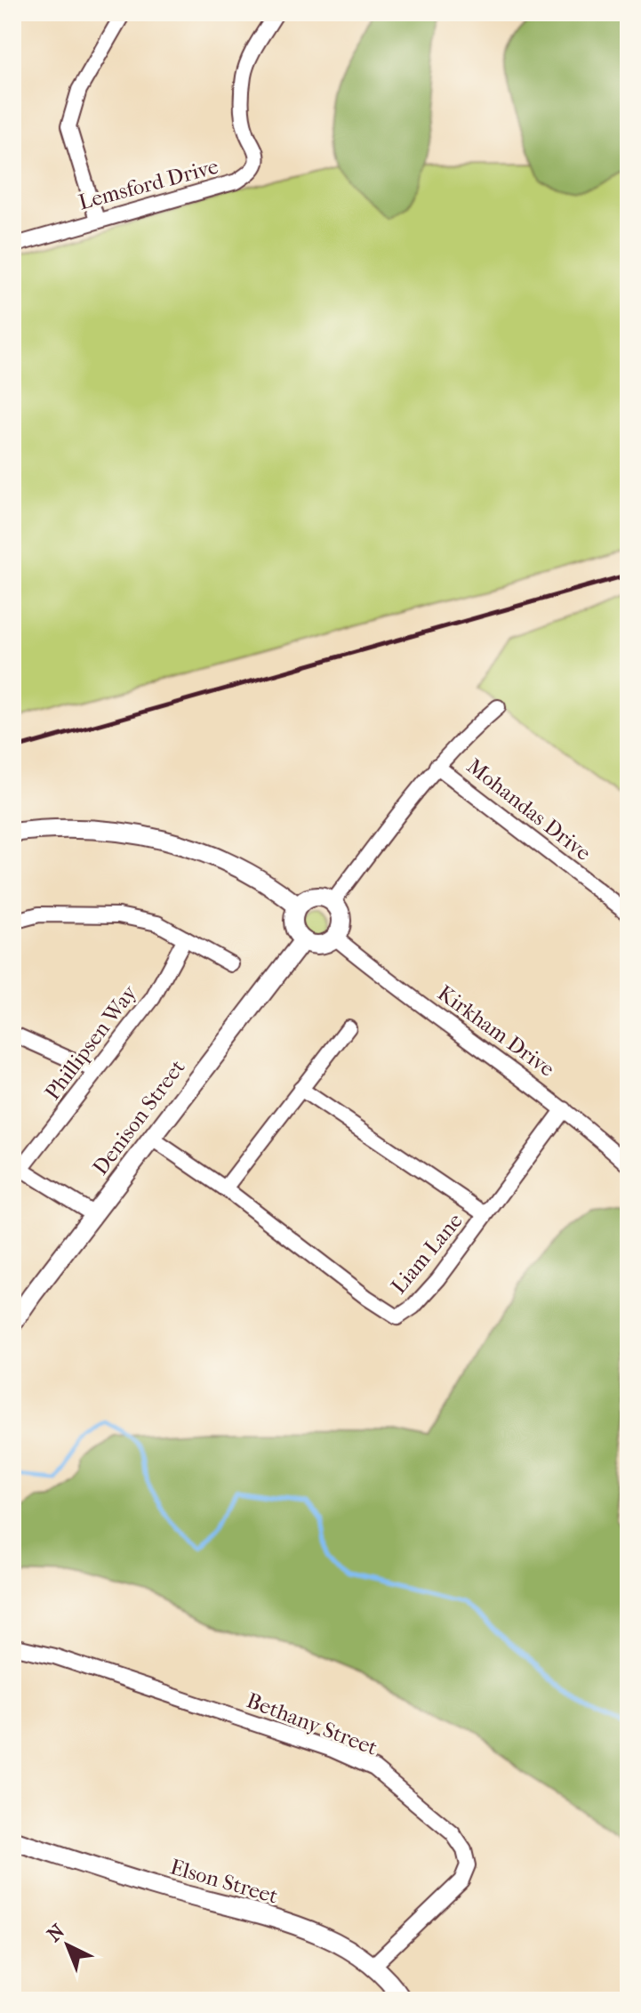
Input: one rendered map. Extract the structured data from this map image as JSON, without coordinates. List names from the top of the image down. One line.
{"streets":{"street":["Lemsford Drive","Mohandas Drive","Kirkham Drive","Phillipsen Way","Denison Street","Liam Lane","Bethany Street","Elson Street"]},"crossings":[["Kirkham Drive","Denison Street"],["Kirkham Drive","Liam Lane"],["Bethany Street","Elson Street"]],"north":"top left"}
